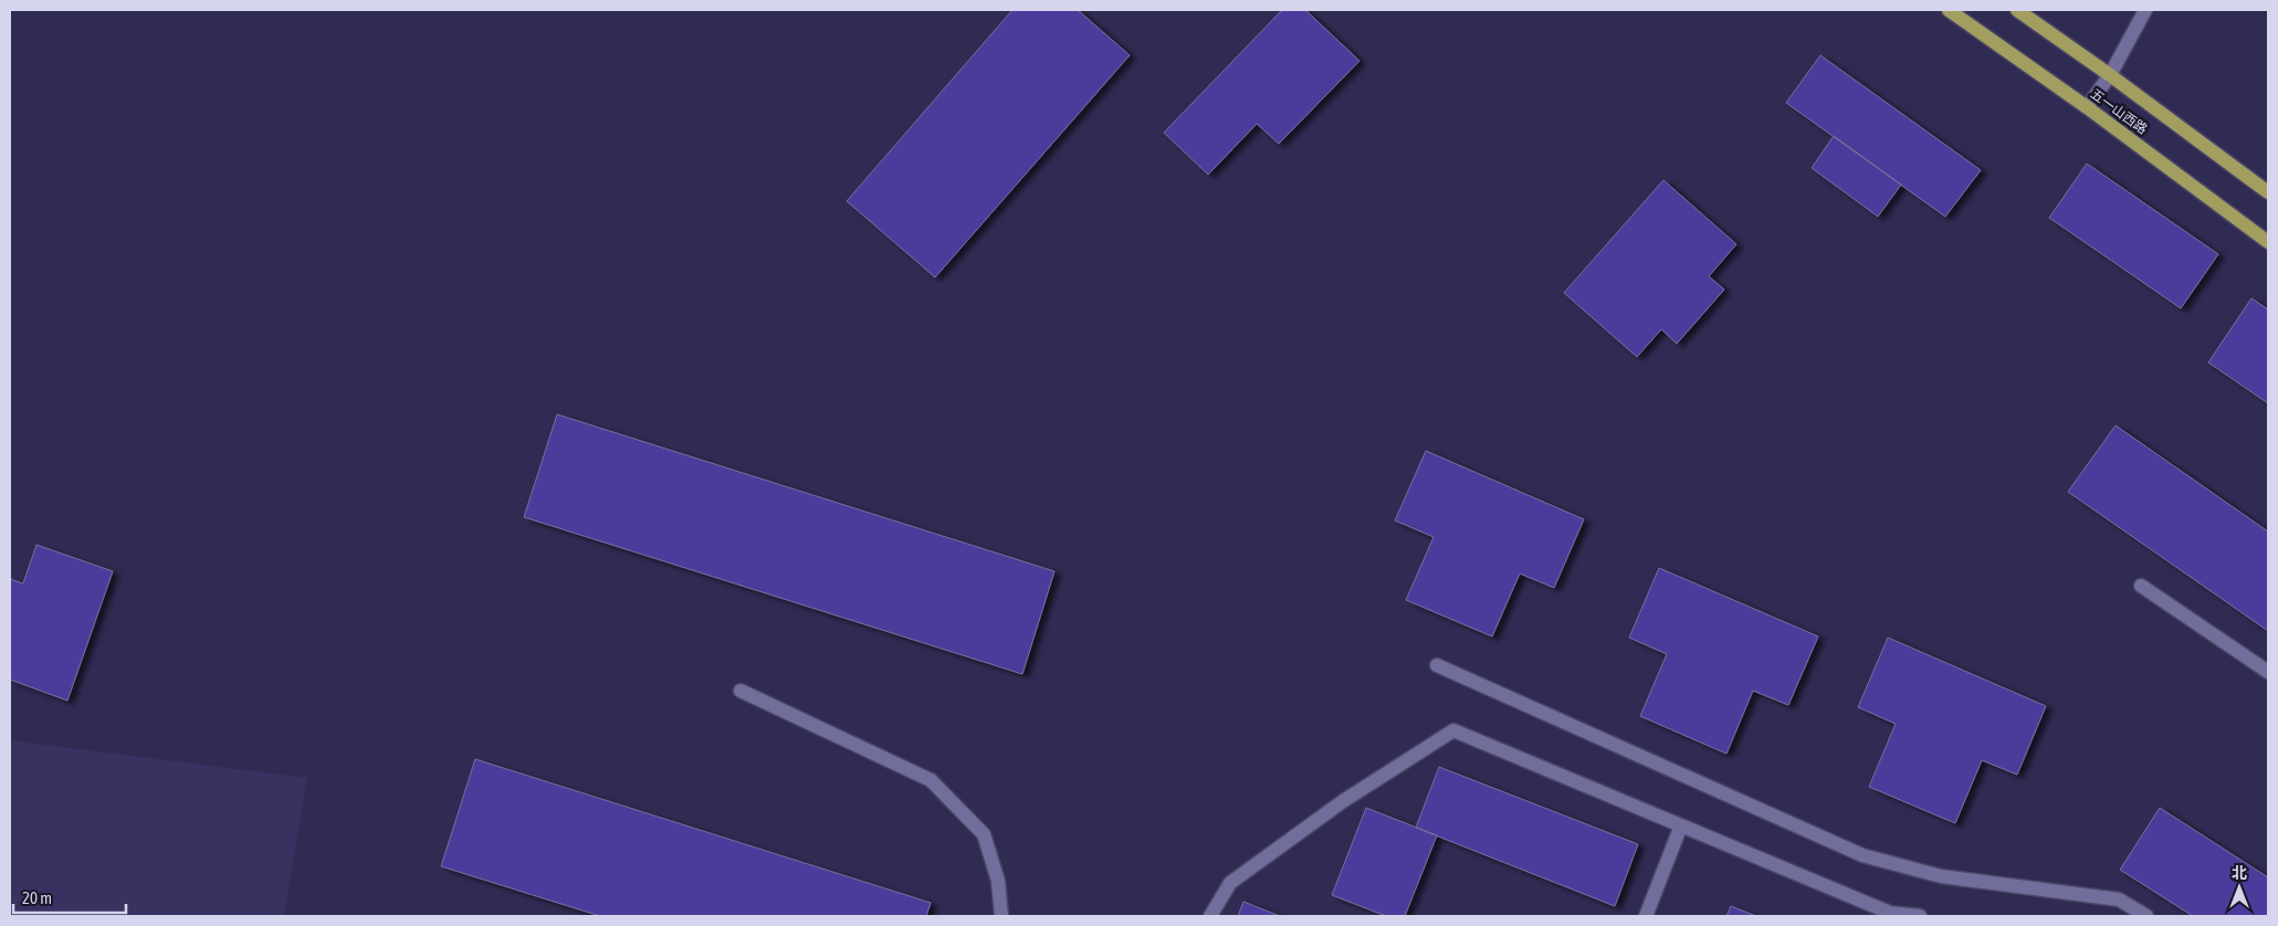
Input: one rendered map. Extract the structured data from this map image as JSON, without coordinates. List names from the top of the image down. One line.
{"streets":{"main road":["五一山西路"]},"scale_bar":"20 m","north":"top"}
